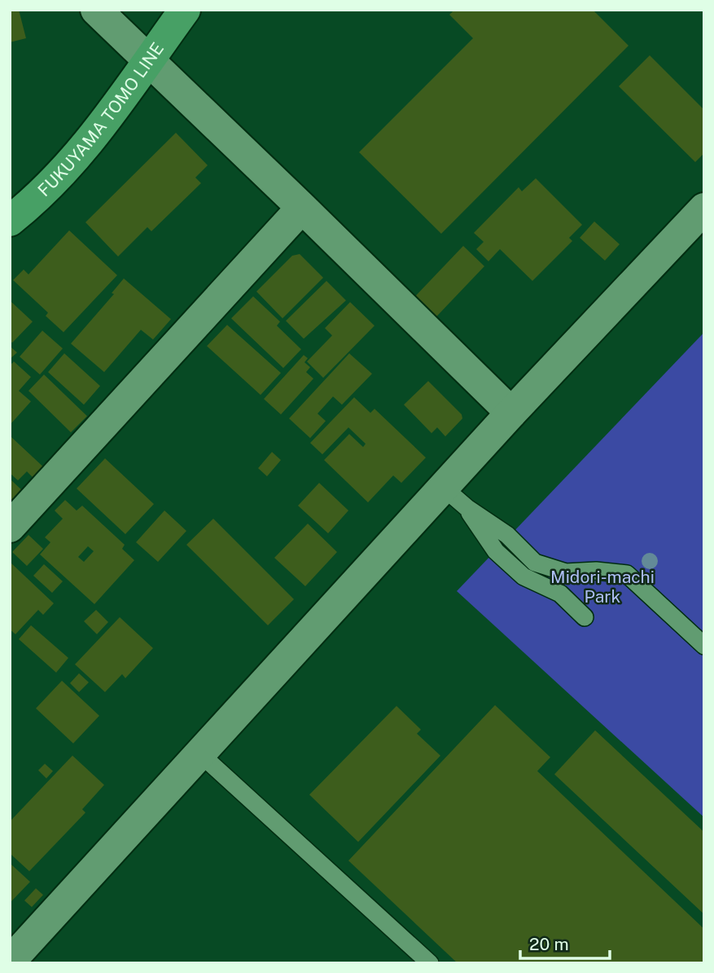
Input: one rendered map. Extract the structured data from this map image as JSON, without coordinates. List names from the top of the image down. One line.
{"streets":{"main road":["FUKUYAMA TOMO LINE"]},"parks":["Midori-machi Park"],"scale_bar":"20 m"}
